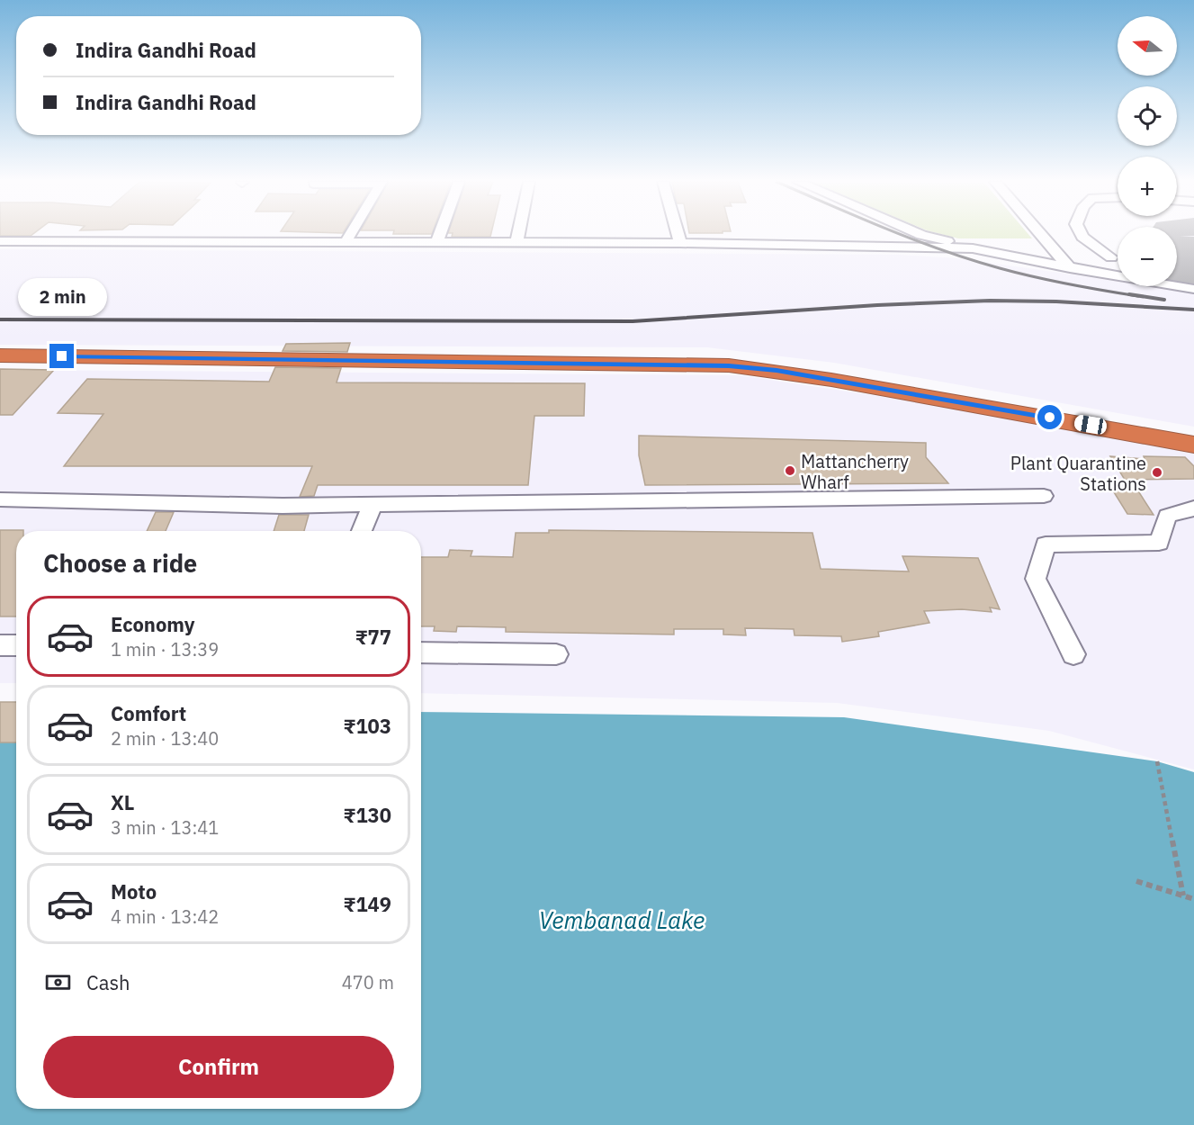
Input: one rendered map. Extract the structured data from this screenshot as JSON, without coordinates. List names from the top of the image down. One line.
{"water":["Vembanad Lake"],"places":["Mattancherry Wharf","Plant Quarantine Stations"],"north":"left","page":{"map_buttons":["+","−"],"banner":["Indira Gandhi Road","Indira Gandhi Road"],"bubble":"2 min","heading":"Choose a ride","list":[{"name":"Economy","note":"1 min · 13:39","value":"₹77"},{"name":"Comfort","note":"2 min · 13:40","value":"₹103"},{"name":"XL","note":"3 min · 13:41","value":"₹130"},{"name":"Moto","note":"4 min · 13:42","value":"₹149"}],"pay":["Cash","470 m"],"buttons":"Confirm"}}
